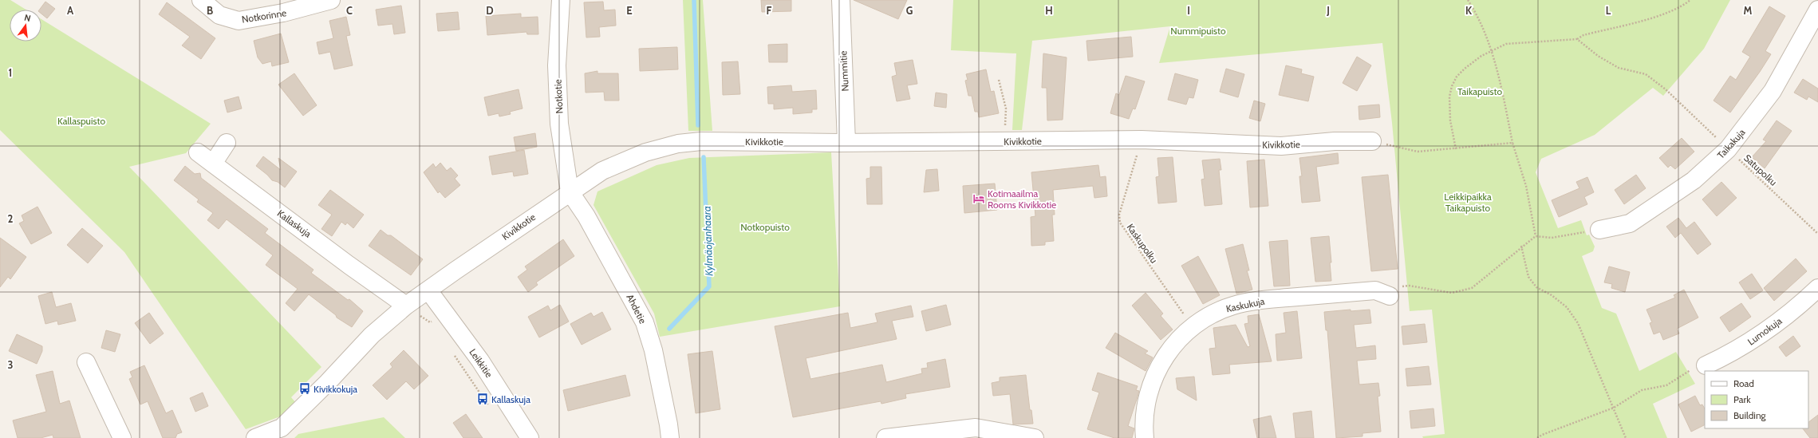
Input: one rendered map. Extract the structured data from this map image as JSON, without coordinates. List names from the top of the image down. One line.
{"streets":{"street":["Notkorinne","Nummitie","Notkotie","Kivikkotie","Taikakuja","Kallaskuja","Kaskukuja","Ahdetie","Lumokuja","Leikkitie"],"path":["Satupolku","Kaskupolku"]},"crossings":[["Nummitie","Kivikkotie"],["Notkotie","Kivikkotie"],["Notkotie","Ahdetie"],["Kivikkotie","Kallaskuja"],["Kivikkotie","Kaskupolku"],["Kivikkotie","Ahdetie"],["Kivikkotie","Leikkitie"],["Taikakuja","Satupolku"],["Kaskupolku","Kaskukuja"]],"water":["Kylmäojanhaara"],"parks":["Nummipuisto","Taikapuisto","Kallaspuisto","Leikkipaikka Taikapuisto","Notkopuisto"],"places":{"hotel":["Kotimaailma Rooms Kivikkotie"],"bus stop":["Kivikkokuja","Kallaskuja"]},"legend":["Road","Park","Building"],"north":"top","grid":{"columns":["A","B","C","D","E","F","G","H","I","J","K","L","M"],"rows":["1","2","3"]}}
